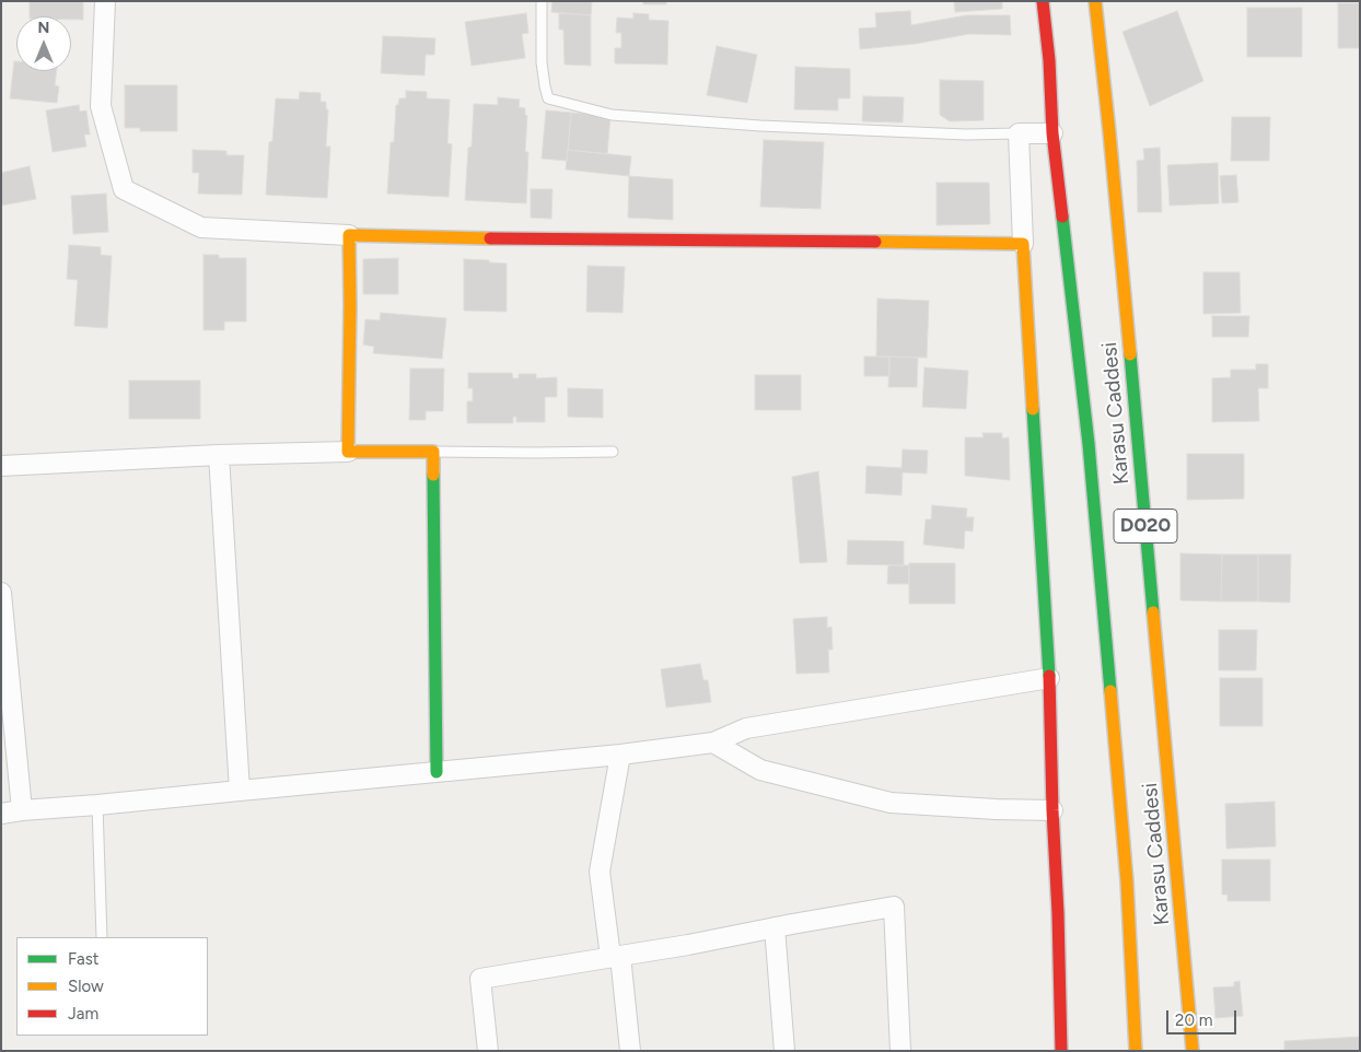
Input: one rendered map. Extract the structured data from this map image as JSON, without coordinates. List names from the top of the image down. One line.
{"streets":{"main road":["Karasu Caddesi","D020"]},"legend":["Fast","Slow","Jam"],"scale_bar":"20 m","north":"top"}
